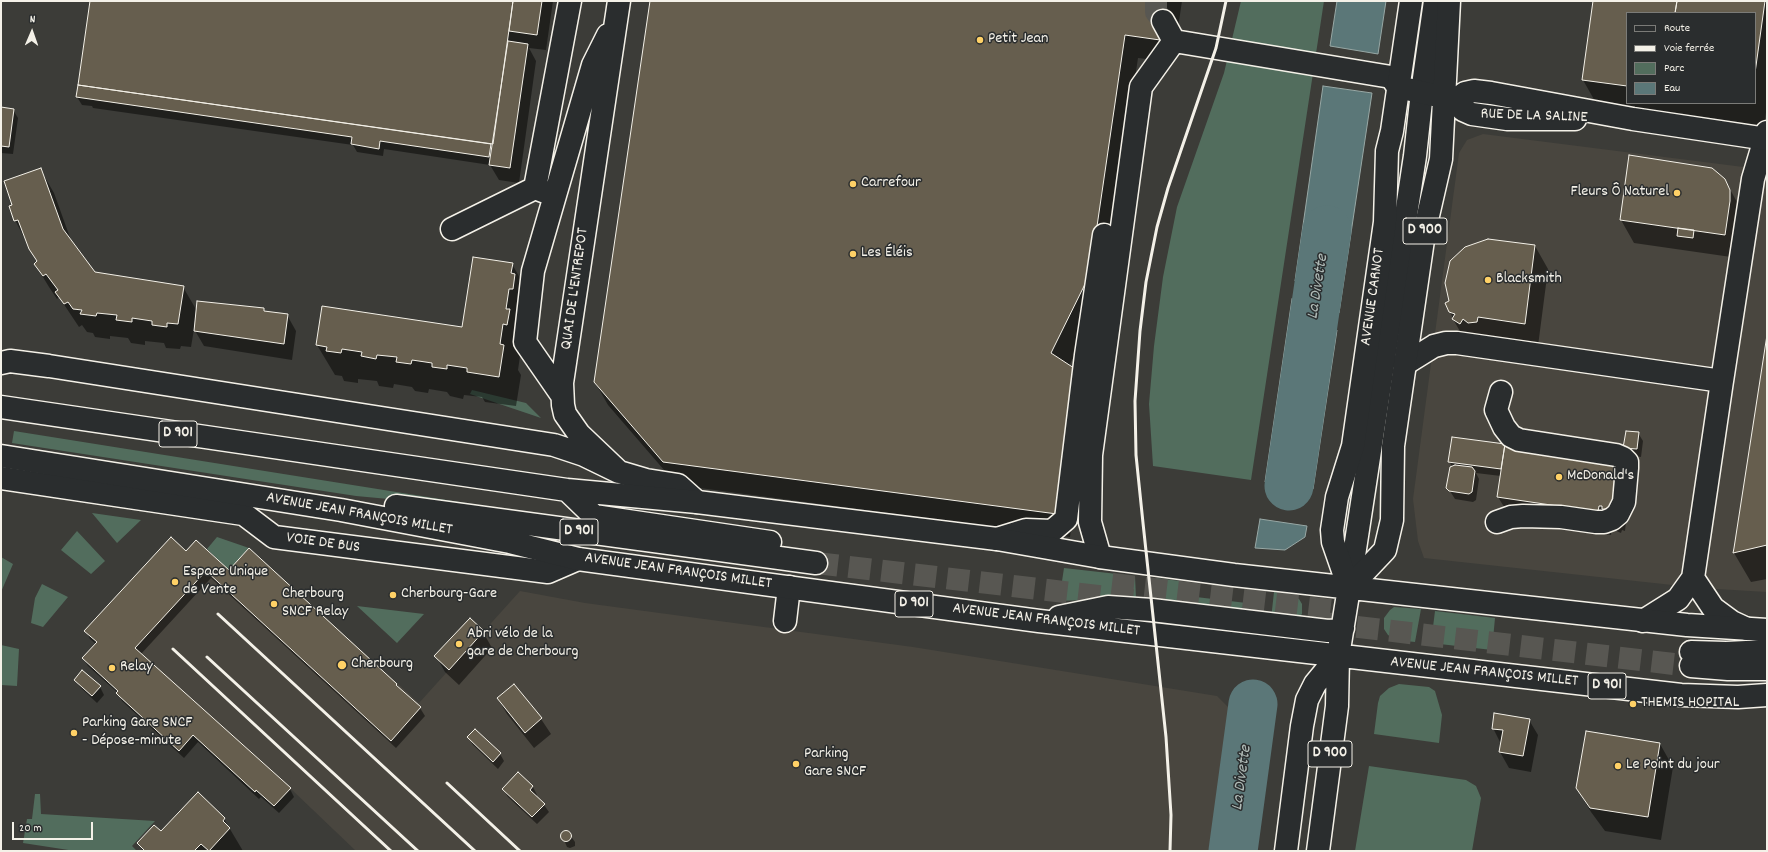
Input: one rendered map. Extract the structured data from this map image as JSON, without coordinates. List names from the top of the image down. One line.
{"streets":{"main road":["RUE DE LA SALINE","D 900","QUAI DE L'ENTREPOT","AVENUE CARNOT","D 901","AVENUE JEAN FRANÇOIS MILLET","VOIE DE BUS"]},"crossings":[["RUE DE LA SALINE","D 900"],["D 900","AVENUE CARNOT"],["D 900","D 901"],["D 900","AVENUE JEAN FRANÇOIS MILLET"],["QUAI DE L'ENTREPOT","D 901"],["AVENUE CARNOT","D 901"],["D 901","AVENUE JEAN FRANÇOIS MILLET"],["AVENUE JEAN FRANÇOIS MILLET","VOIE DE BUS"]],"water":["La Divette"],"places":["Petit Jean","Carrefour","Fleurs Ô Naturel","Les Éléis","Blacksmith","McDonald's","Espace Unique de Vente","Cherbourg-Gare","Cherbourg SNCF Relay","Abri vélo de la gare de Cherbourg","Cherbourg","Relay","THEMIS HOPITAL","Parking Gare SNCF - Dépose-minute","Parking Gare SNCF","Le Point du jour"],"legend":["Route","Voie ferrée","Parc","Eau"],"scale_bar":"20 m","north":"top"}
